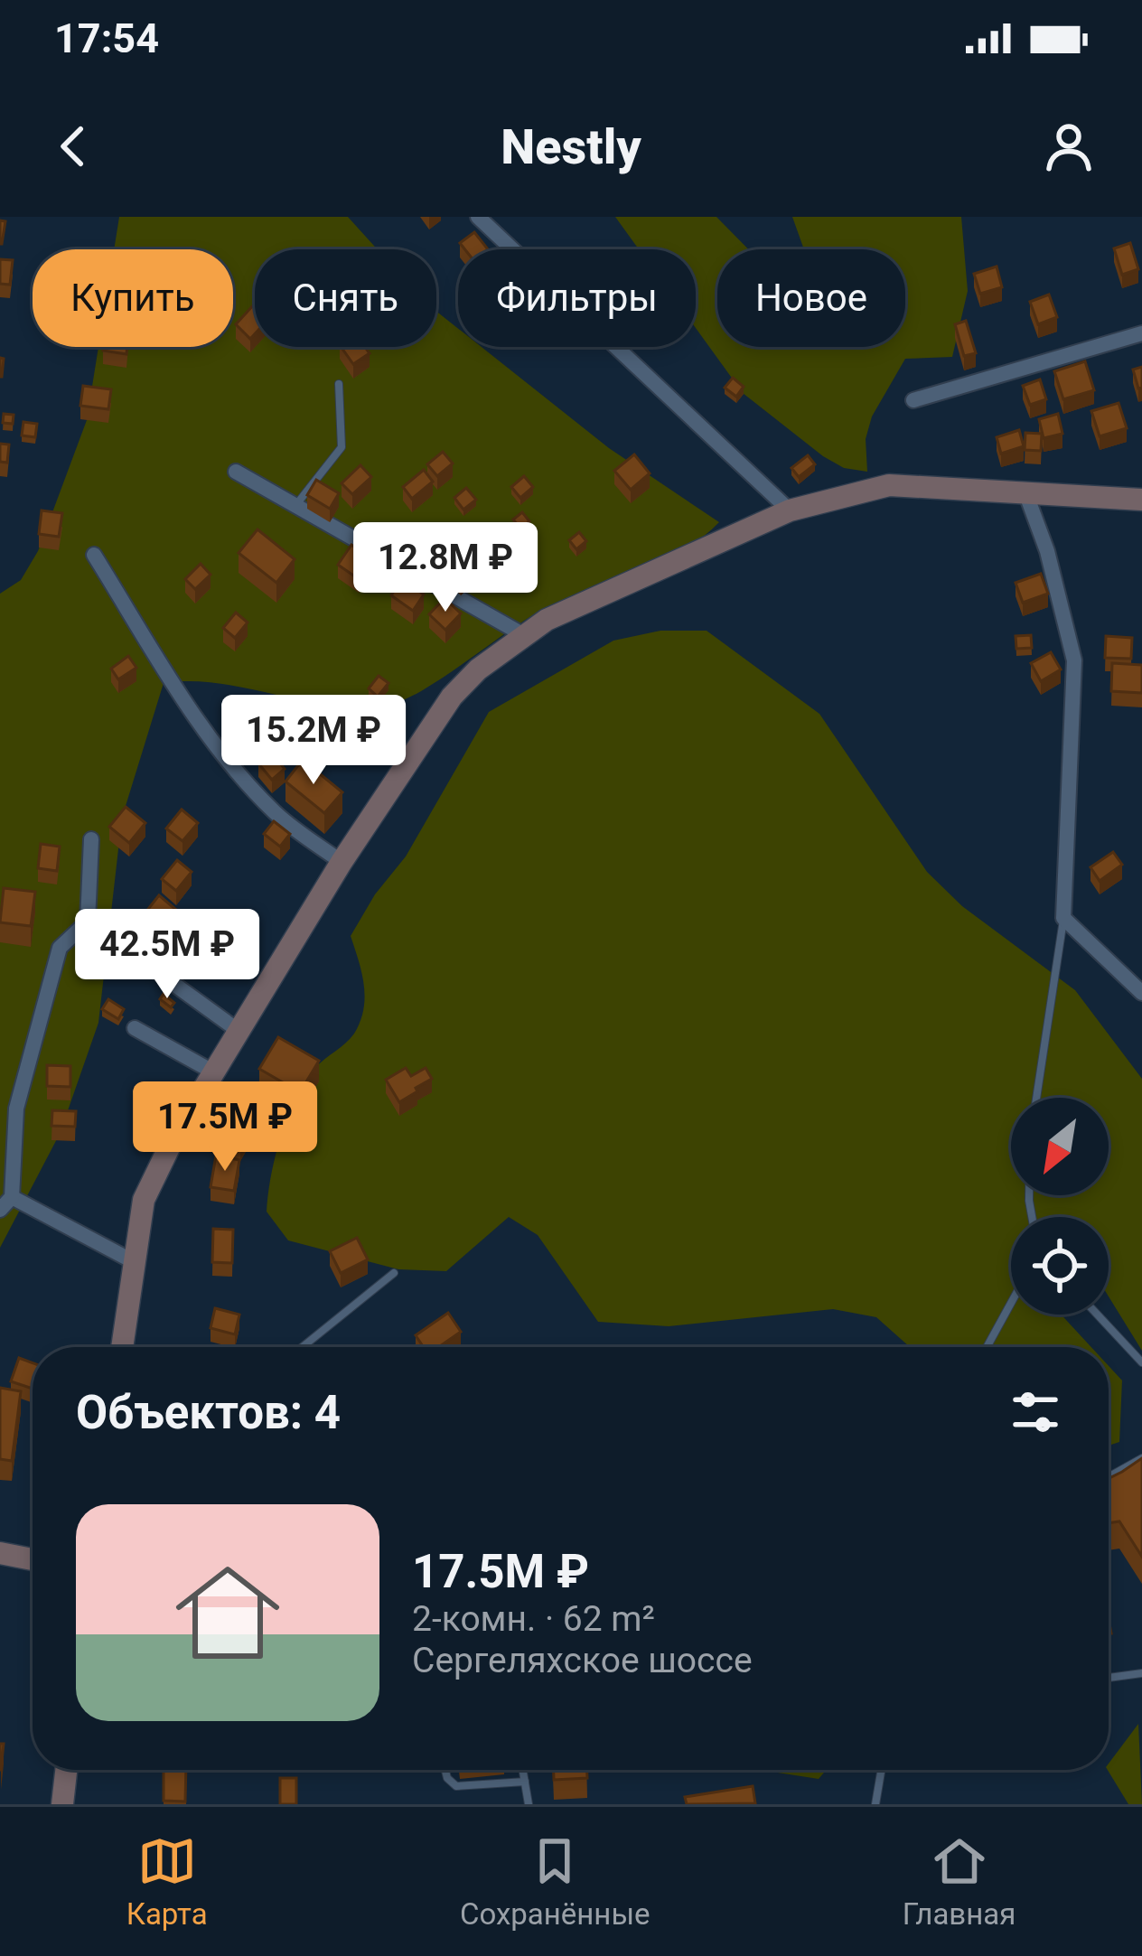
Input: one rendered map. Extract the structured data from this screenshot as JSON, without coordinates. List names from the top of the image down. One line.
{"north":"bottom left","page":{"status":"17:54","header":"Nestly","chip":["Купить","Снять","Фильтры","Новое"],"price":["12.8M ₽","15.2M ₽","42.5M ₽","17.5M ₽"],"heading":"Объектов: 4","list":[{"name":"17.5M ₽","note":"2-комн. · 62 m² · Сергеляхское шоссе"}],"tabs":["Карта","Сохранённые","Главная"]}}
